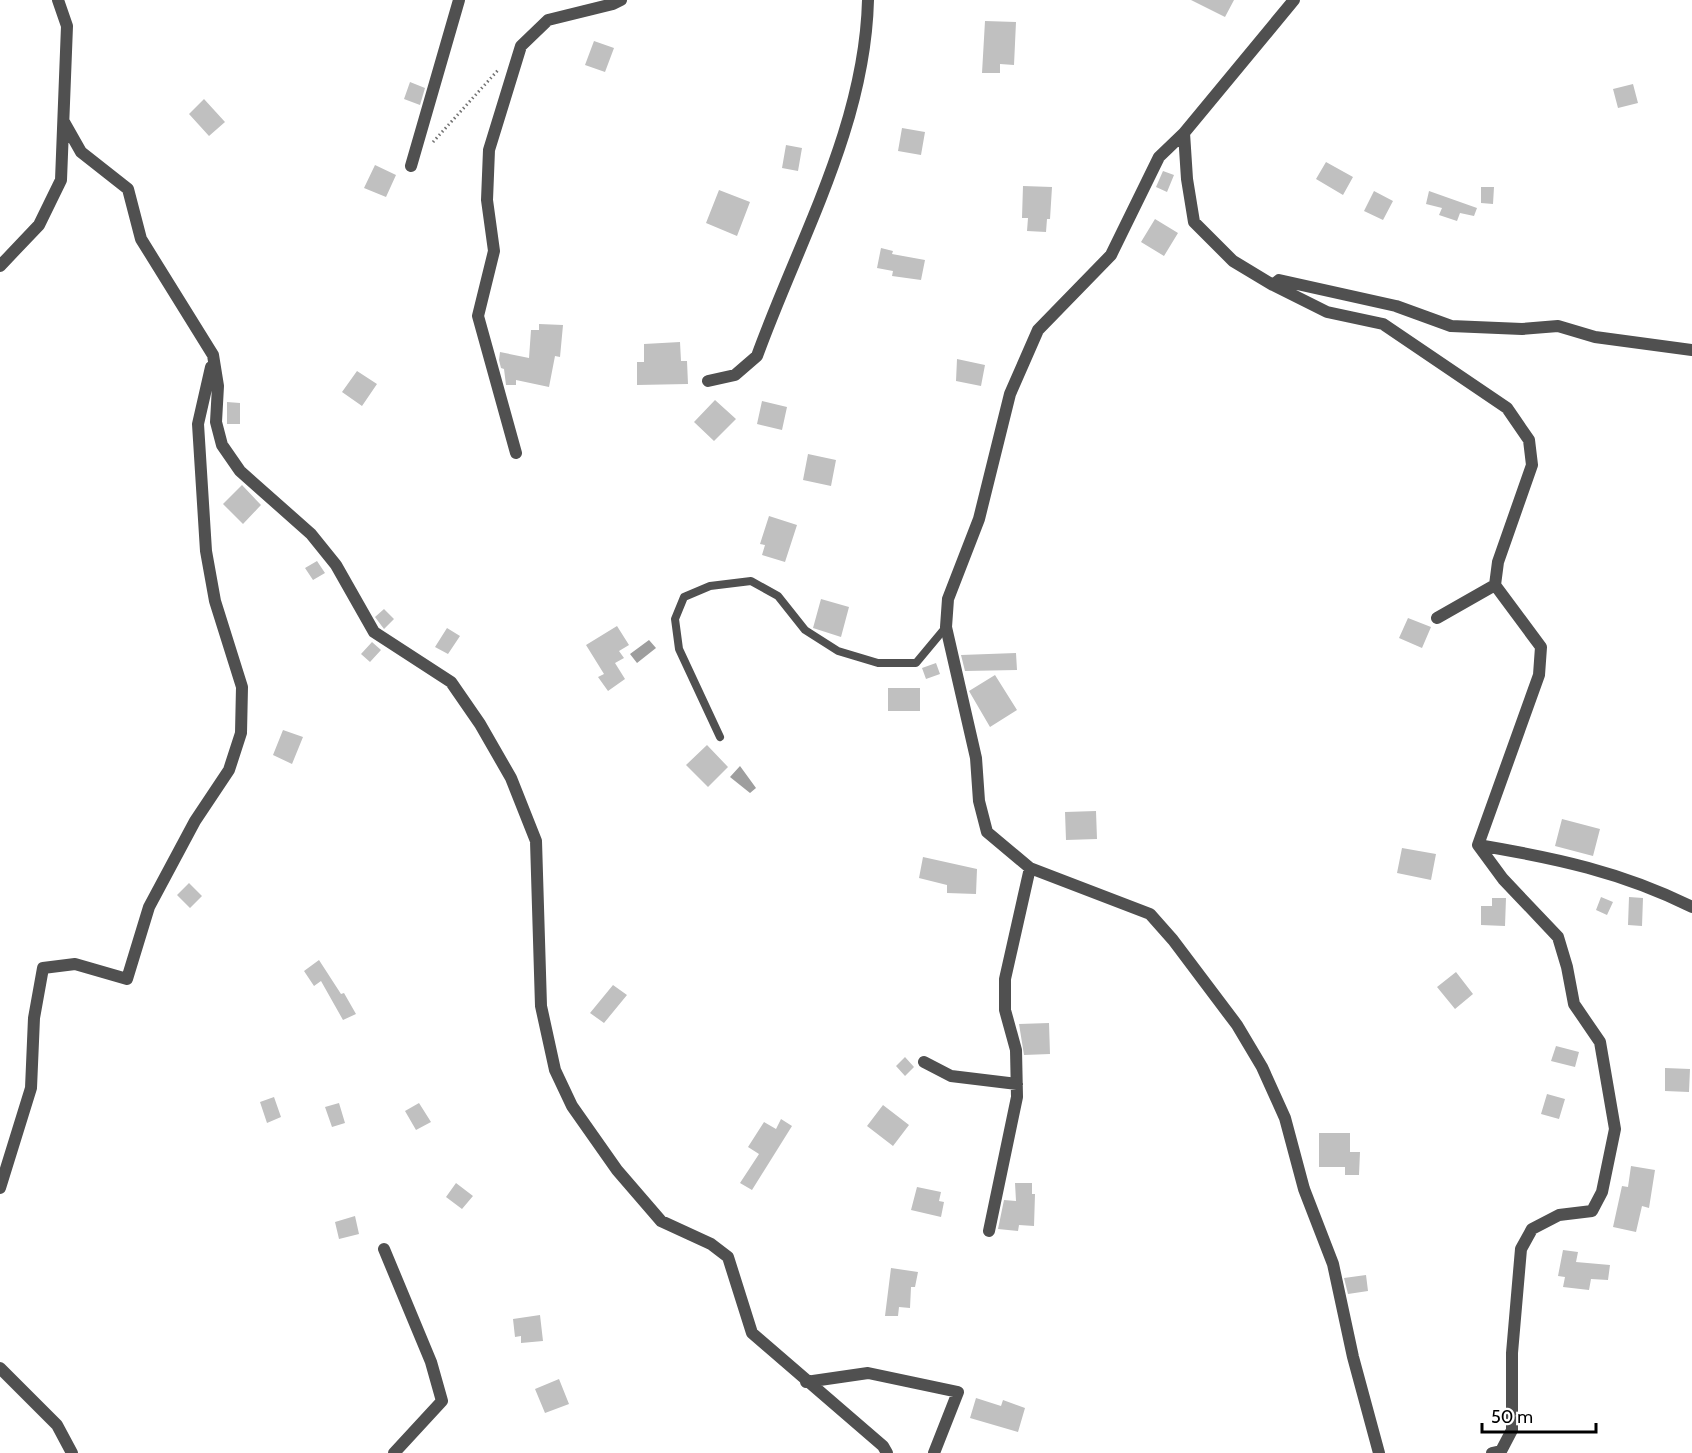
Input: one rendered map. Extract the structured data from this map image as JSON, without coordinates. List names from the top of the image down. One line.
{"scale_bar":"50 m"}
